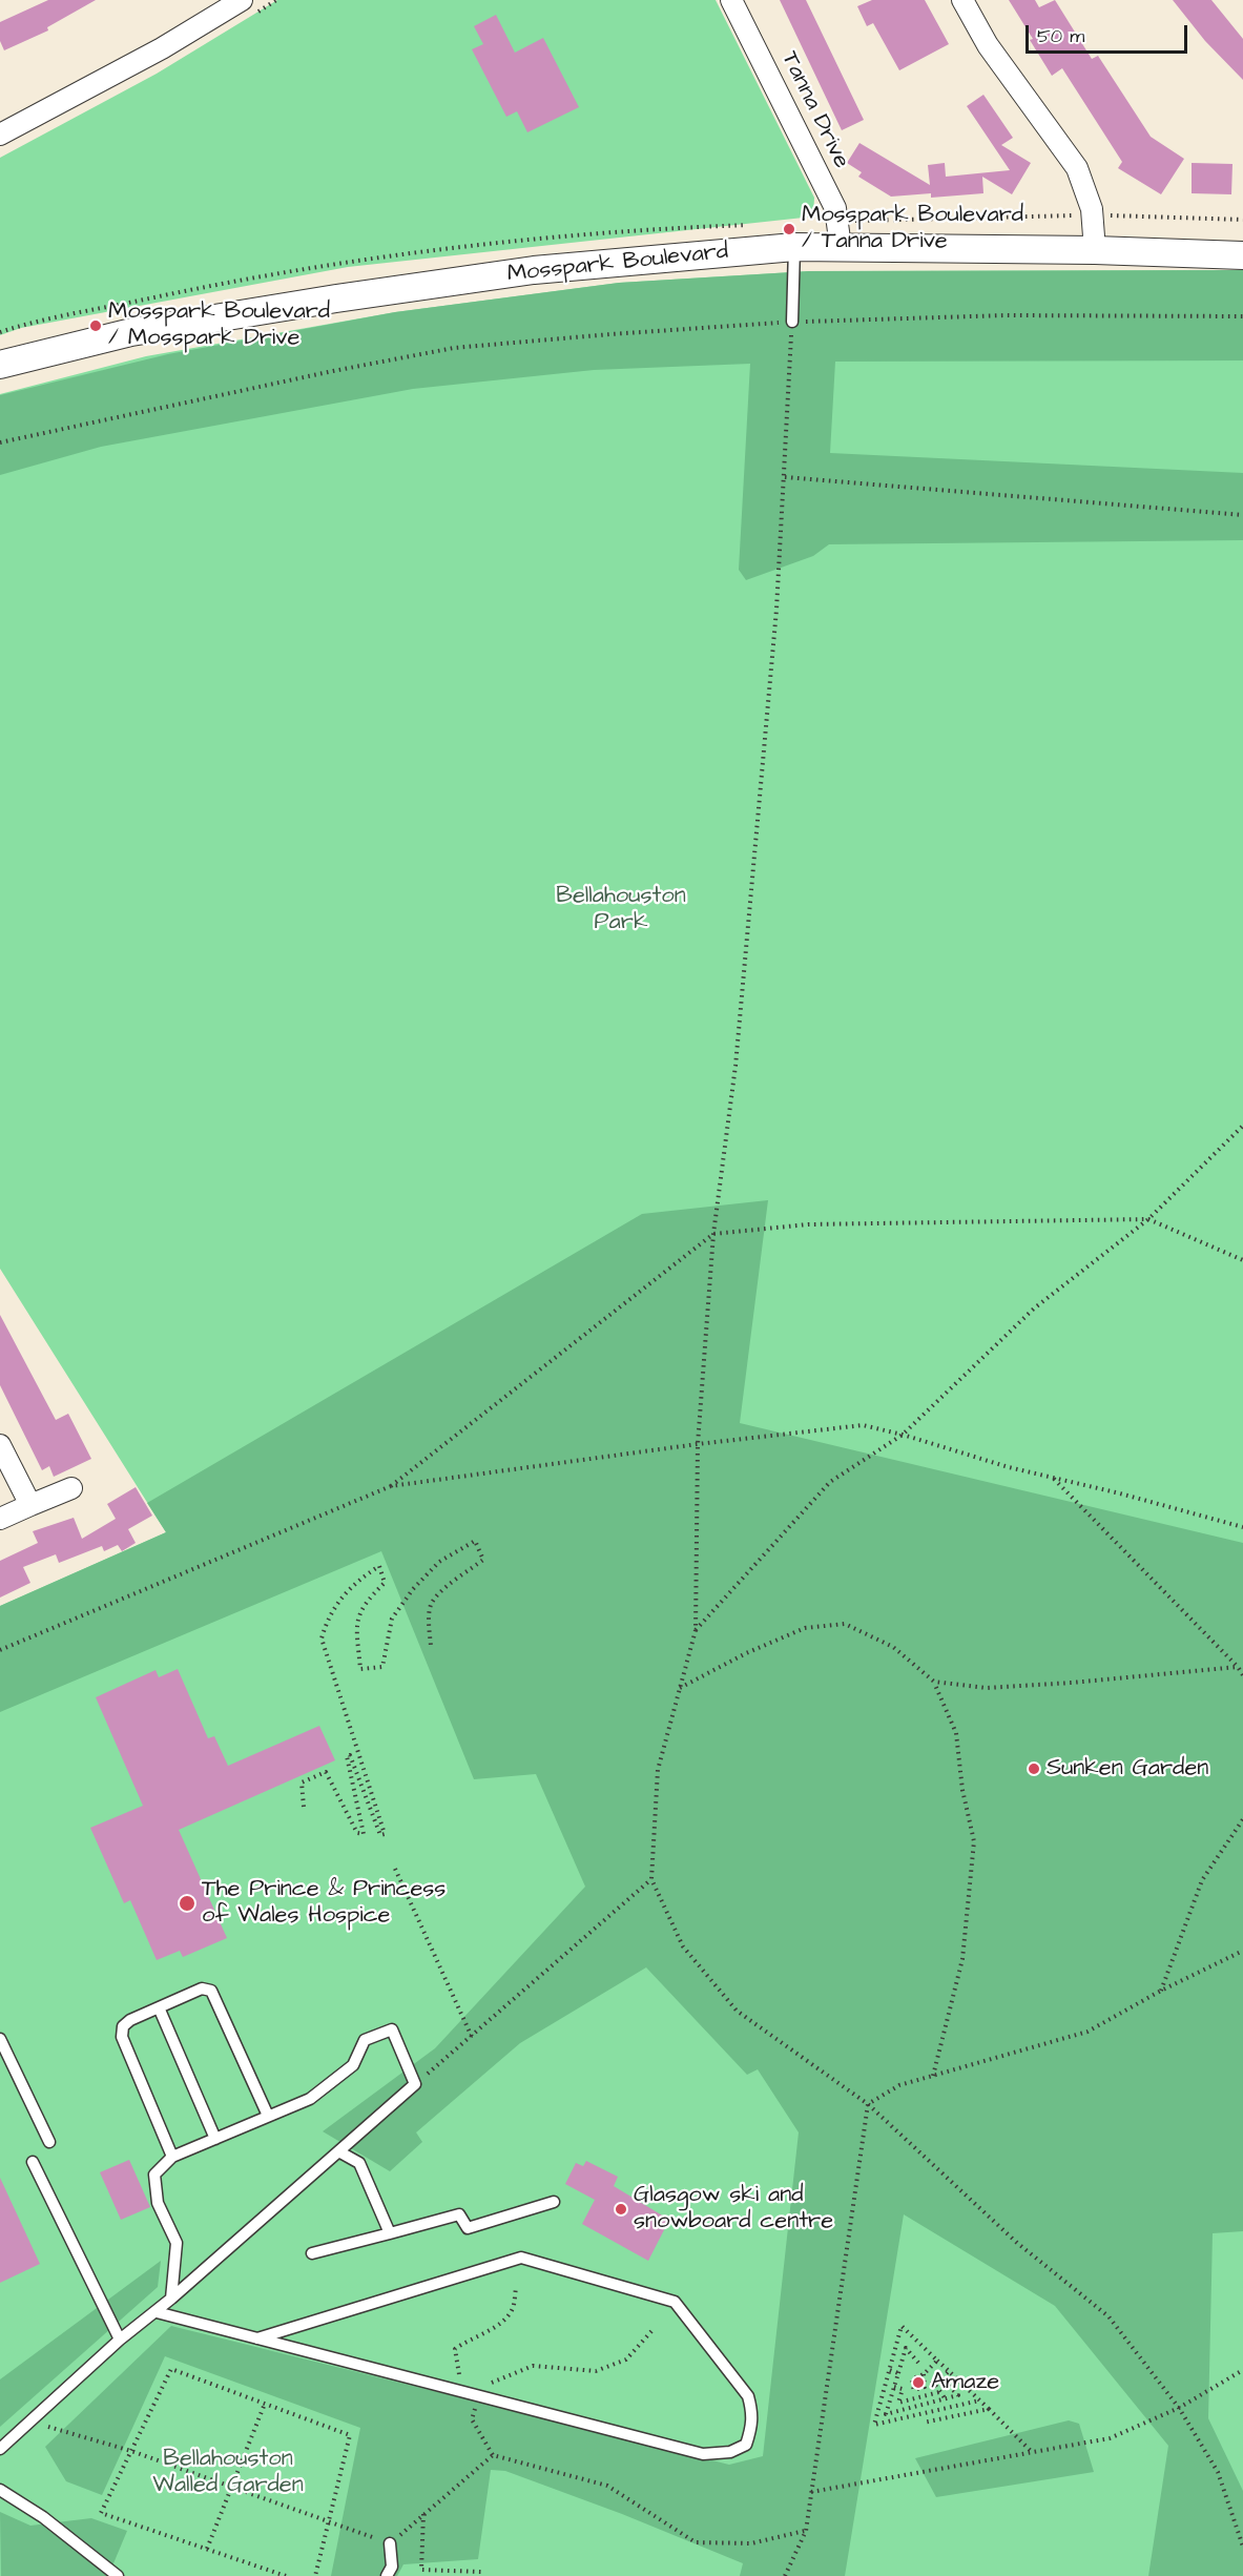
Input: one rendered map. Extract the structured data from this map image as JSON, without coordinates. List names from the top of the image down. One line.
{"streets":{"street":["Tanna Drive","Mosspark Boulevard"]},"crossings":[["Tanna Drive","Mosspark Boulevard"]],"parks":["Bellahouston Park","Bellahouston Walled Garden"],"places":["Mosspark Boulevard / Tanna Drive","Mosspark Boulevard / Mosspark Drive","Sunken Garden","The Prince & Princess of Wales Hospice","Glasgow ski and snowboard centre","Amaze"],"scale_bar":"50 m"}
